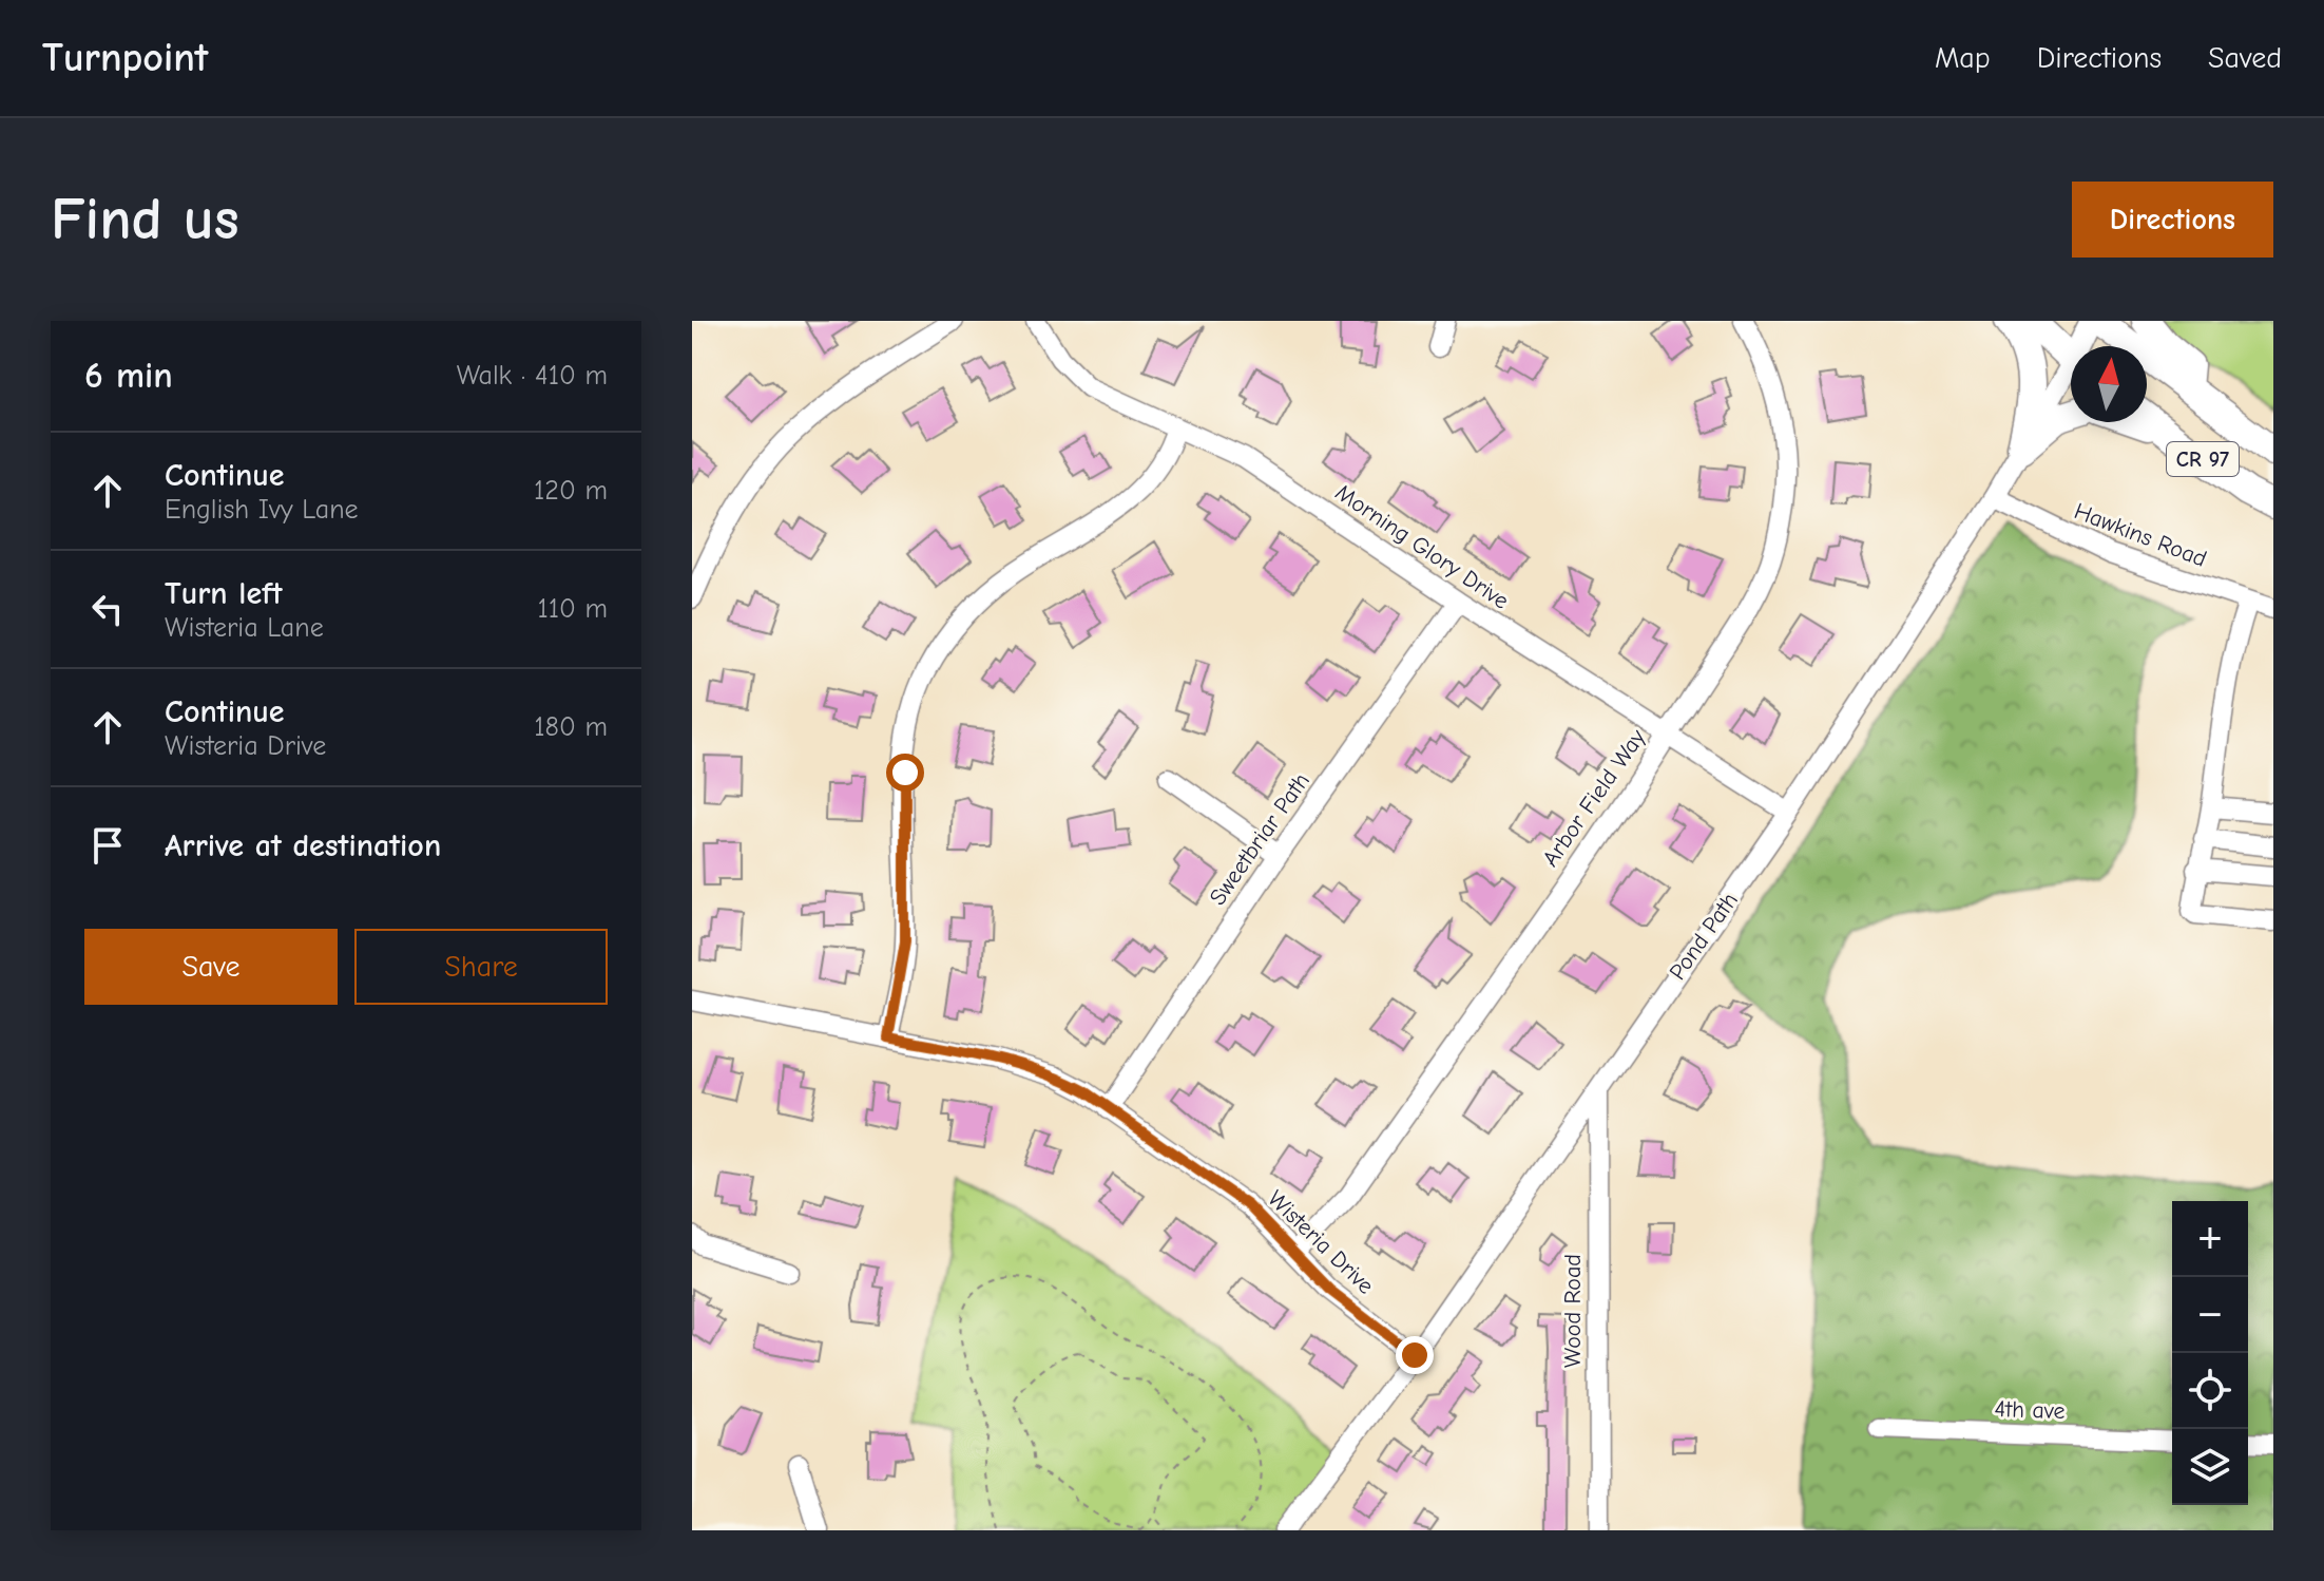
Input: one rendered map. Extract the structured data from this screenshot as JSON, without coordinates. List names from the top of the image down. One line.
{"streets":{"highway":["CR 97"],"main road":["Pond Path"],"street":["Hawkins Road","Morning Glory Drive","Arbor Field Way","Sweetbriar Path","Wisteria Drive","Wood Road","4th ave"]},"crossings":[["Hawkins Road","Pond Path"],["Morning Glory Drive","Arbor Field Way"],["Morning Glory Drive","Sweetbriar Path"],["Morning Glory Drive","Pond Path"],["Arbor Field Way","Wisteria Drive"],["Sweetbriar Path","Wisteria Drive"],["Pond Path","Wisteria Drive"],["Pond Path","Wood Road"]],"north":"top","page":{"header":"Turnpoint","nav":["Map","Directions","Saved"],"buttons":["Directions",["Save","Share"]],"title":"Find us","heading":["6 min","Walk · 410 m"],"list":[["Continue","English Ivy Lane","120 m"],["Turn left","Wisteria Lane","110 m"],["Continue","Wisteria Drive","180 m"],"Arrive at destination"],"map_buttons":["+","−"]}}
